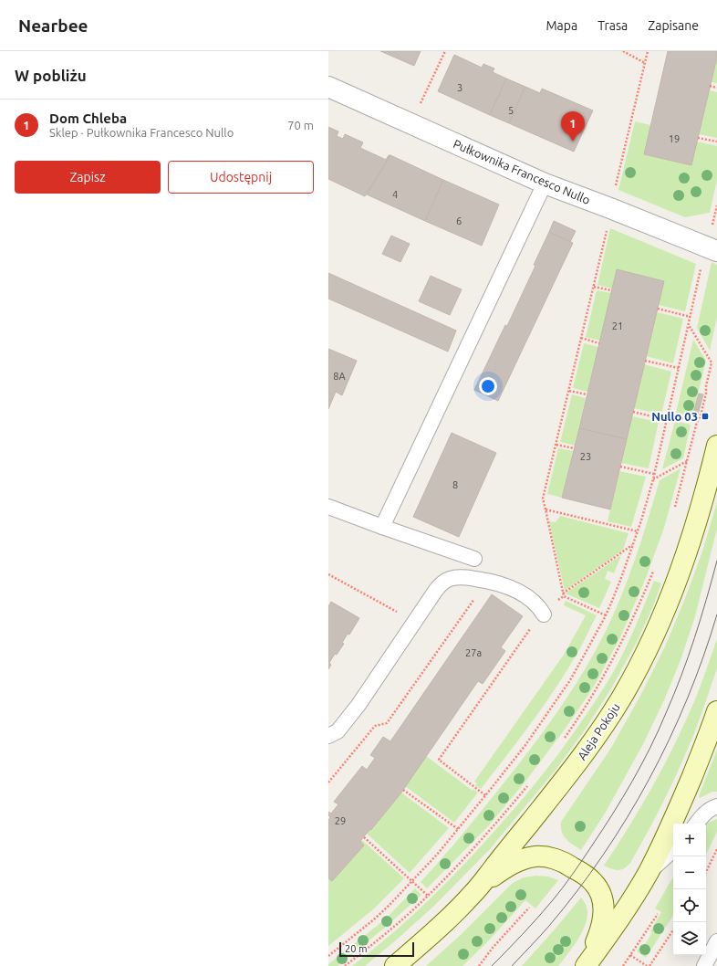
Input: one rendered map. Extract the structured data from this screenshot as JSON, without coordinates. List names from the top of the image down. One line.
{"streets":{"main road":["Aleja Pokoju"],"street":["Pułkownika Francesco Nullo"]},"places":{"transit":["Nullo 03"]},"house_numbers":["3","5","19","4","6","21","8A","23","8","27a","29"],"scale_bar":"20 m","page":{"header":"Nearbee","nav":["Mapa","Trasa","Zapisane"],"heading":"W pobliżu","list":[{"mark":"1","name":"Dom Chleba","note":"Sklep · Pułkownika Francesco Nullo","value":"70 m"}],"pins":"1","buttons":["Zapisz","Udostępnij"],"map_buttons":["+","−"],"scale":"20 m"}}
